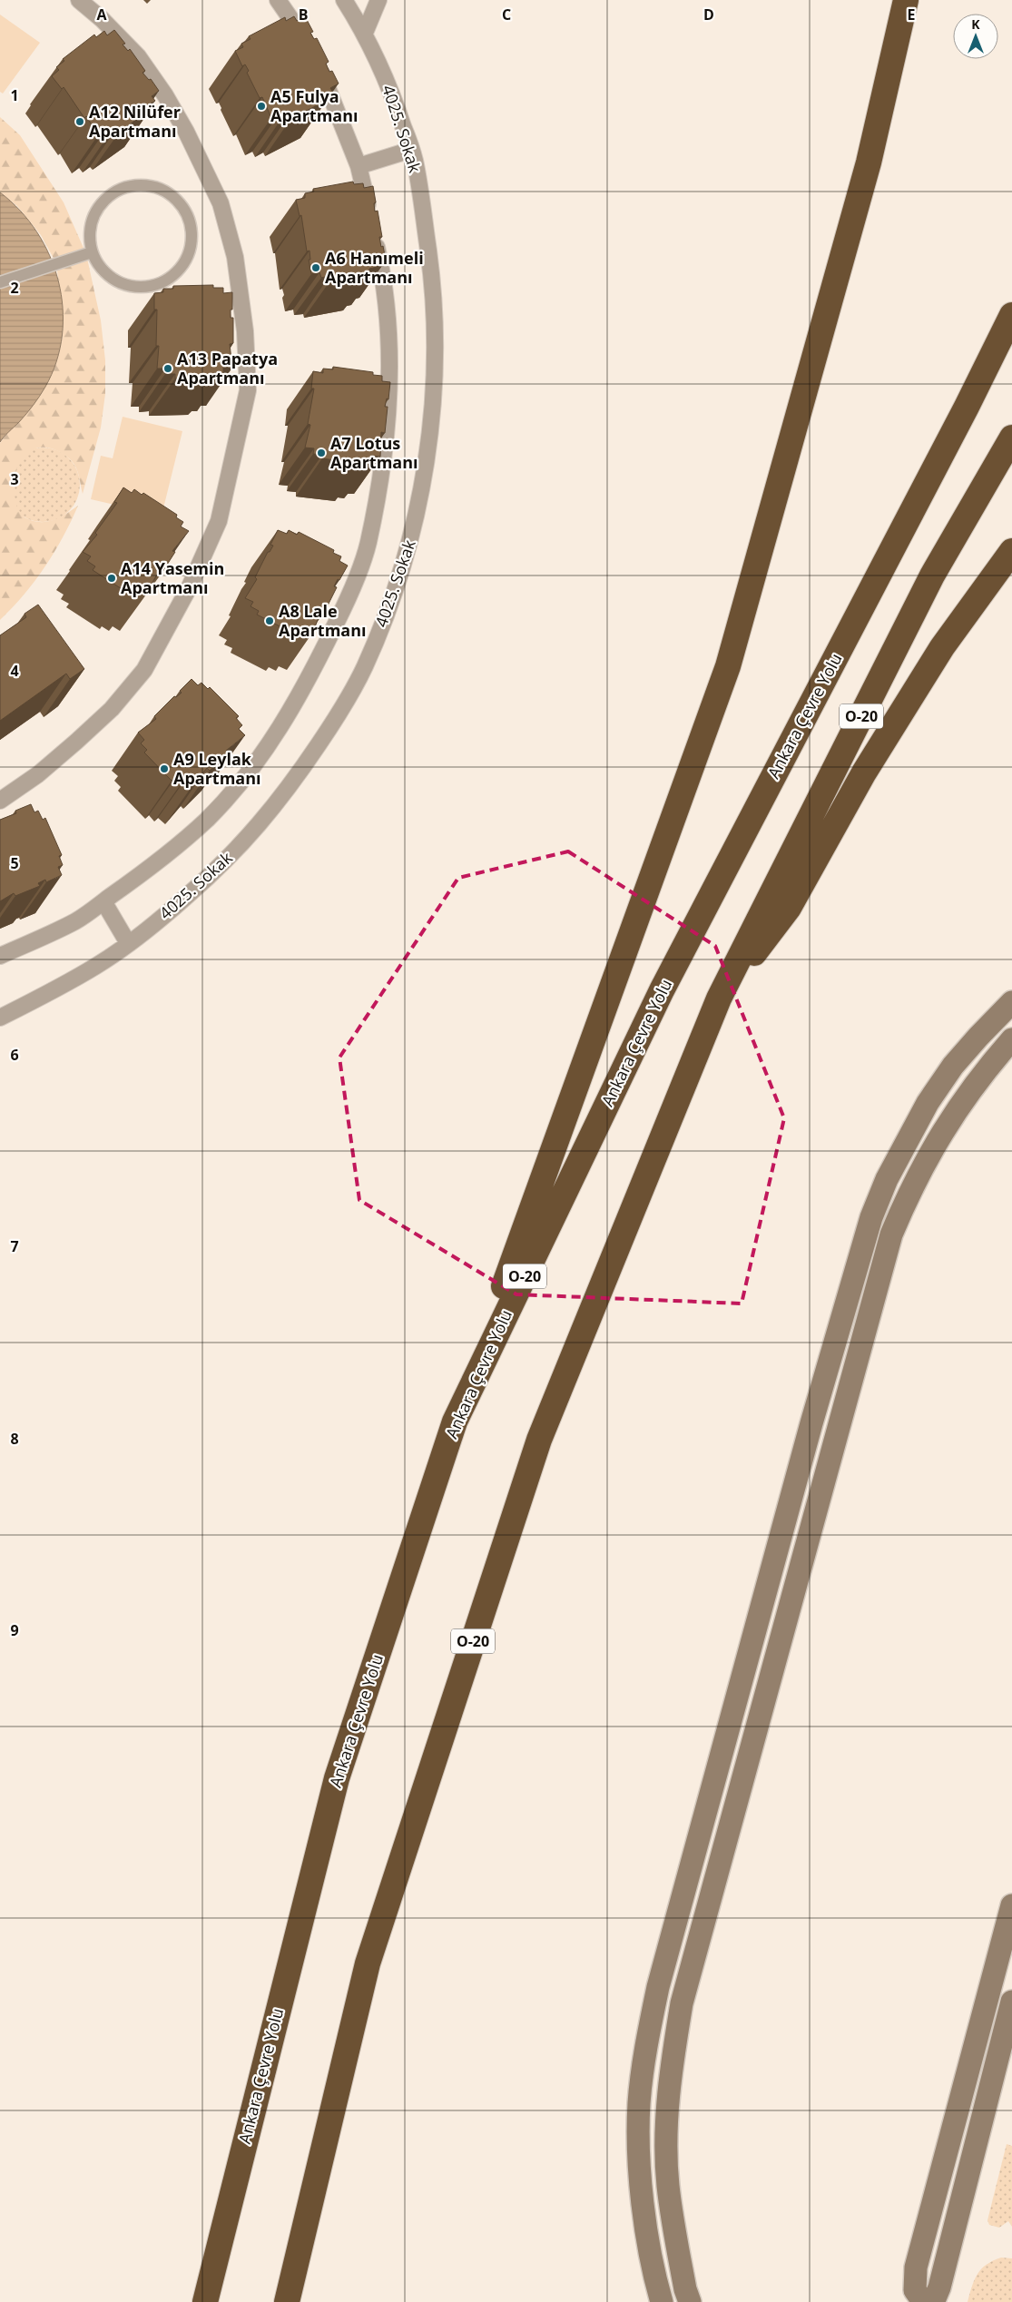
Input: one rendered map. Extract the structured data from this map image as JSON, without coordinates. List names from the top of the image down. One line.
{"streets":{"highway":["Ankara Çevre Yolu","O-20"],"street":["4025. Sokak"]},"places":["A5 Fulya Apartmanı","A12 Nilüfer Apartmanı","A6 Hanımeli Apartmanı","A13 Papatya Apartmanı","A7 Lotus Apartmanı","A14 Yasemin Apartmanı","A8 Lale Apartmanı","A9 Leylak Apartmanı"],"north":"top","grid":{"columns":["A","B","C","D","E"],"rows":["1","2","3","4","5","6","7","8","9"]}}
